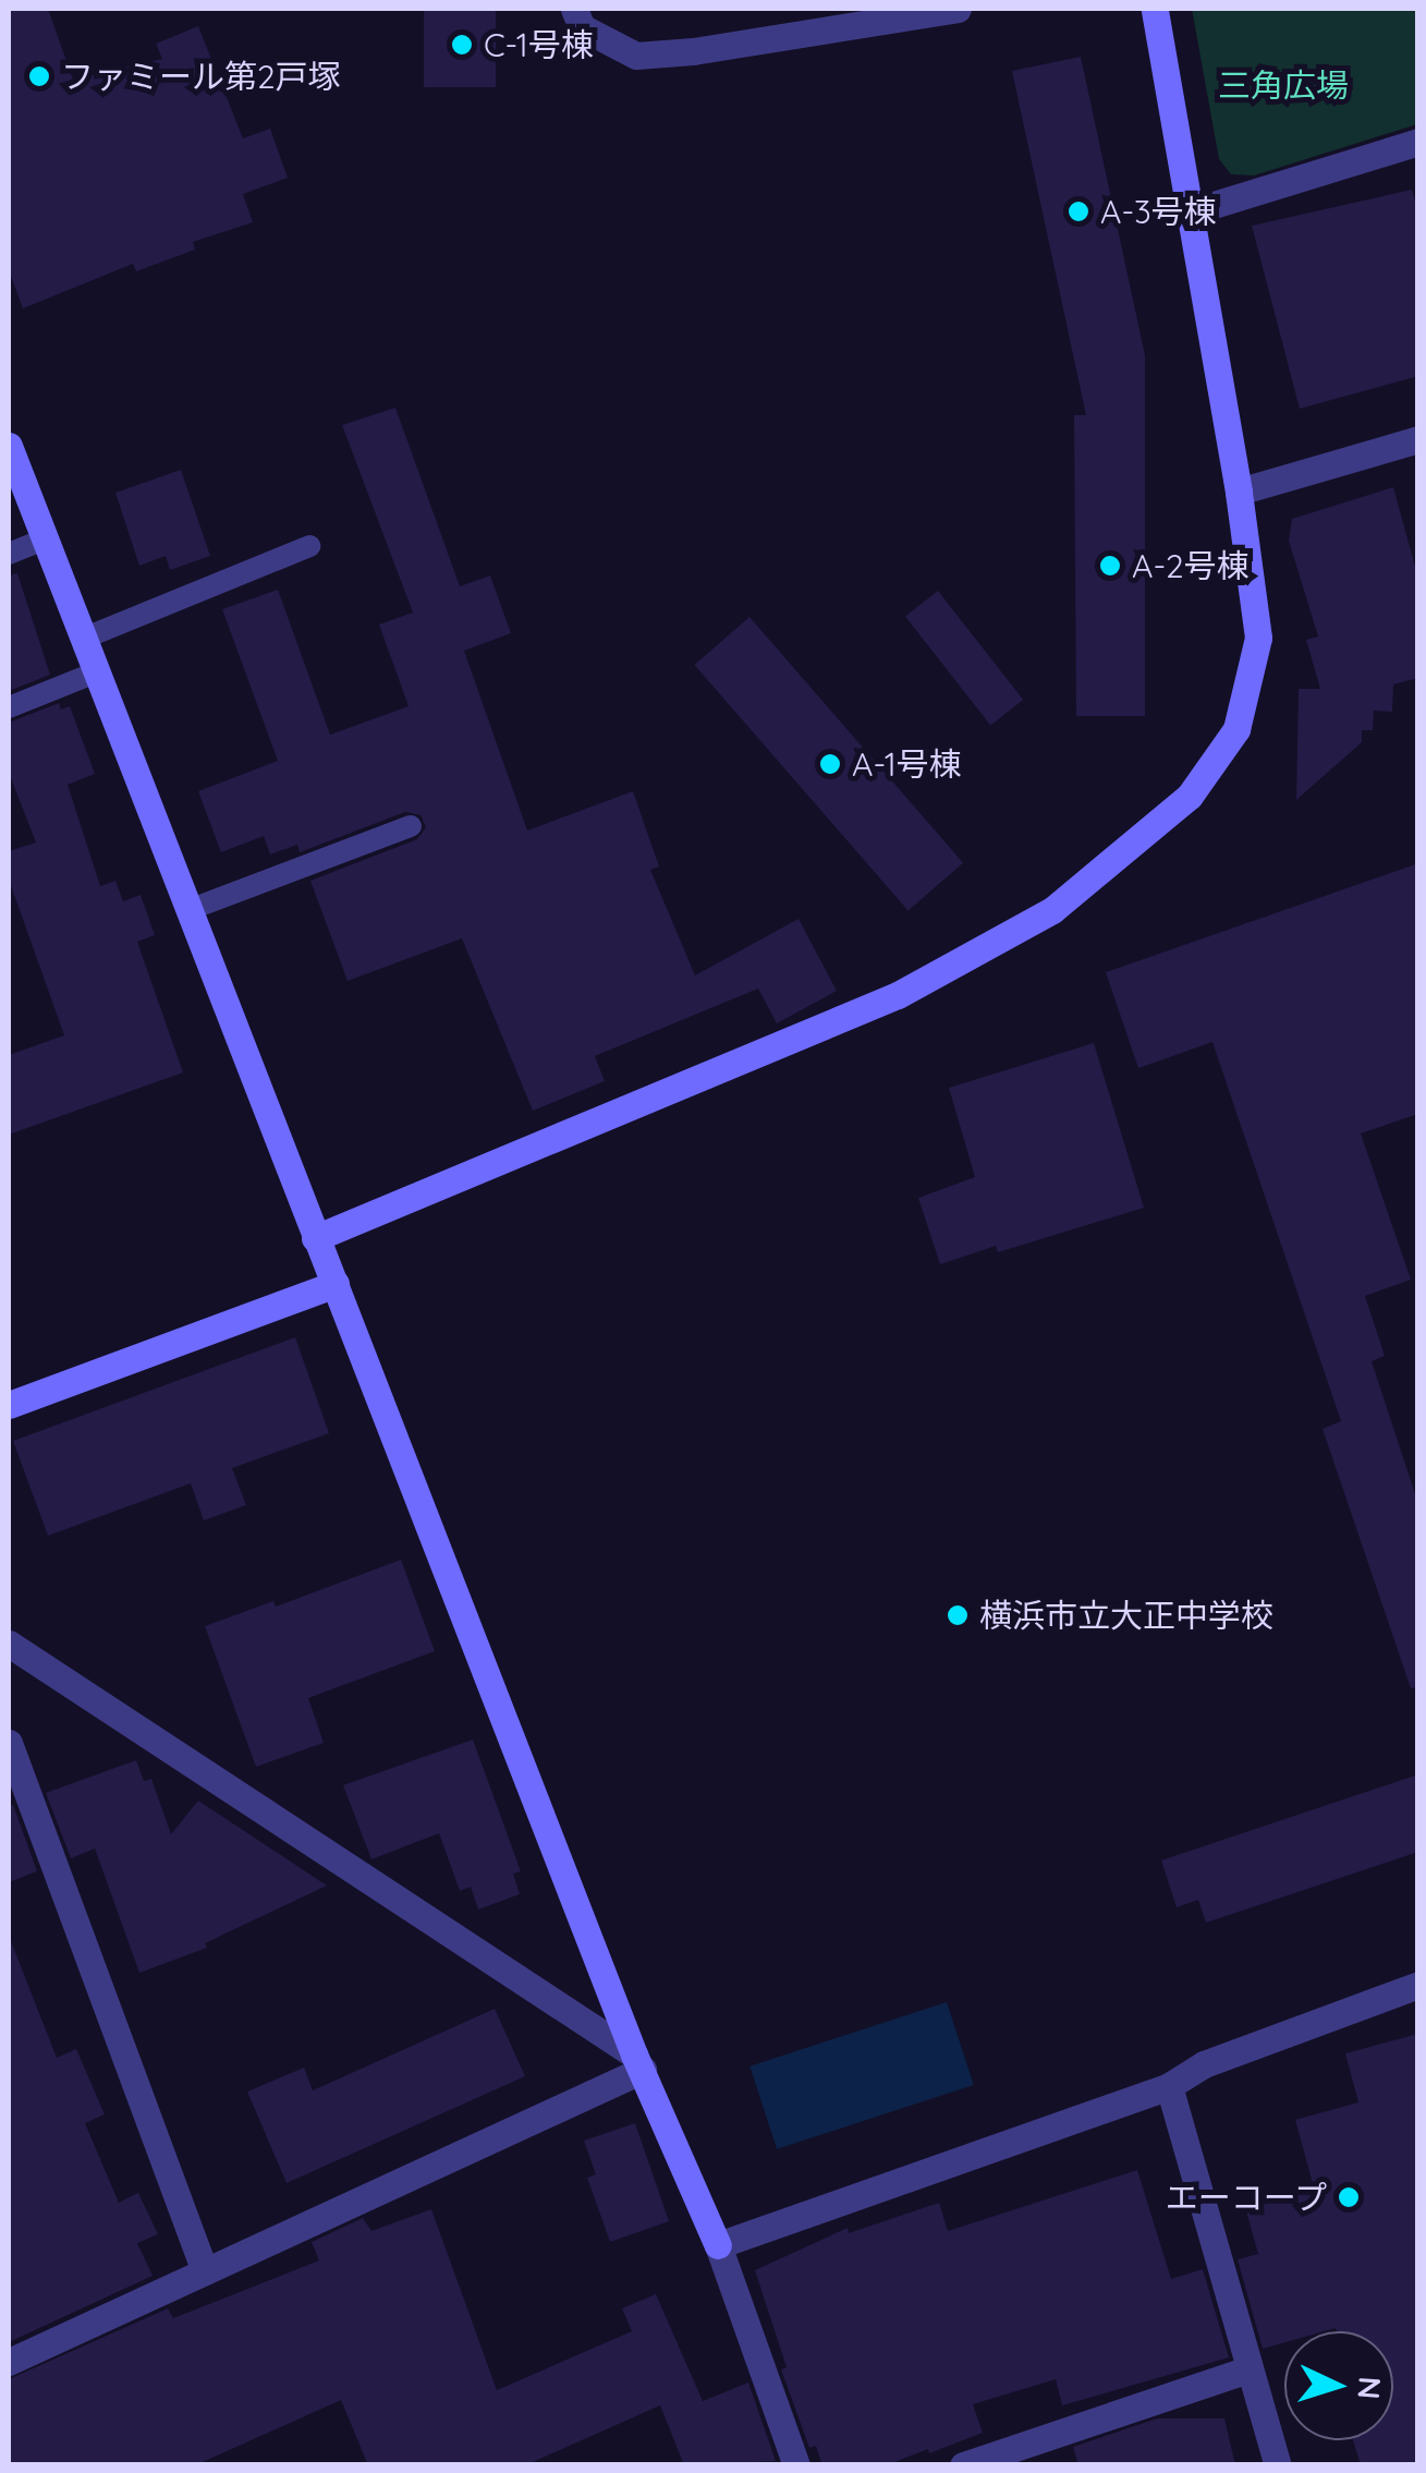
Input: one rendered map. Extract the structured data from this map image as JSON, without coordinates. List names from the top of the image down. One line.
{"parks":["三角広場"],"places":["C-1号棟","ファミール第2戸塚","A-3号棟","A-2号棟","A-1号棟","横浜市立大正中学校","エーコープ"],"north":"right"}
